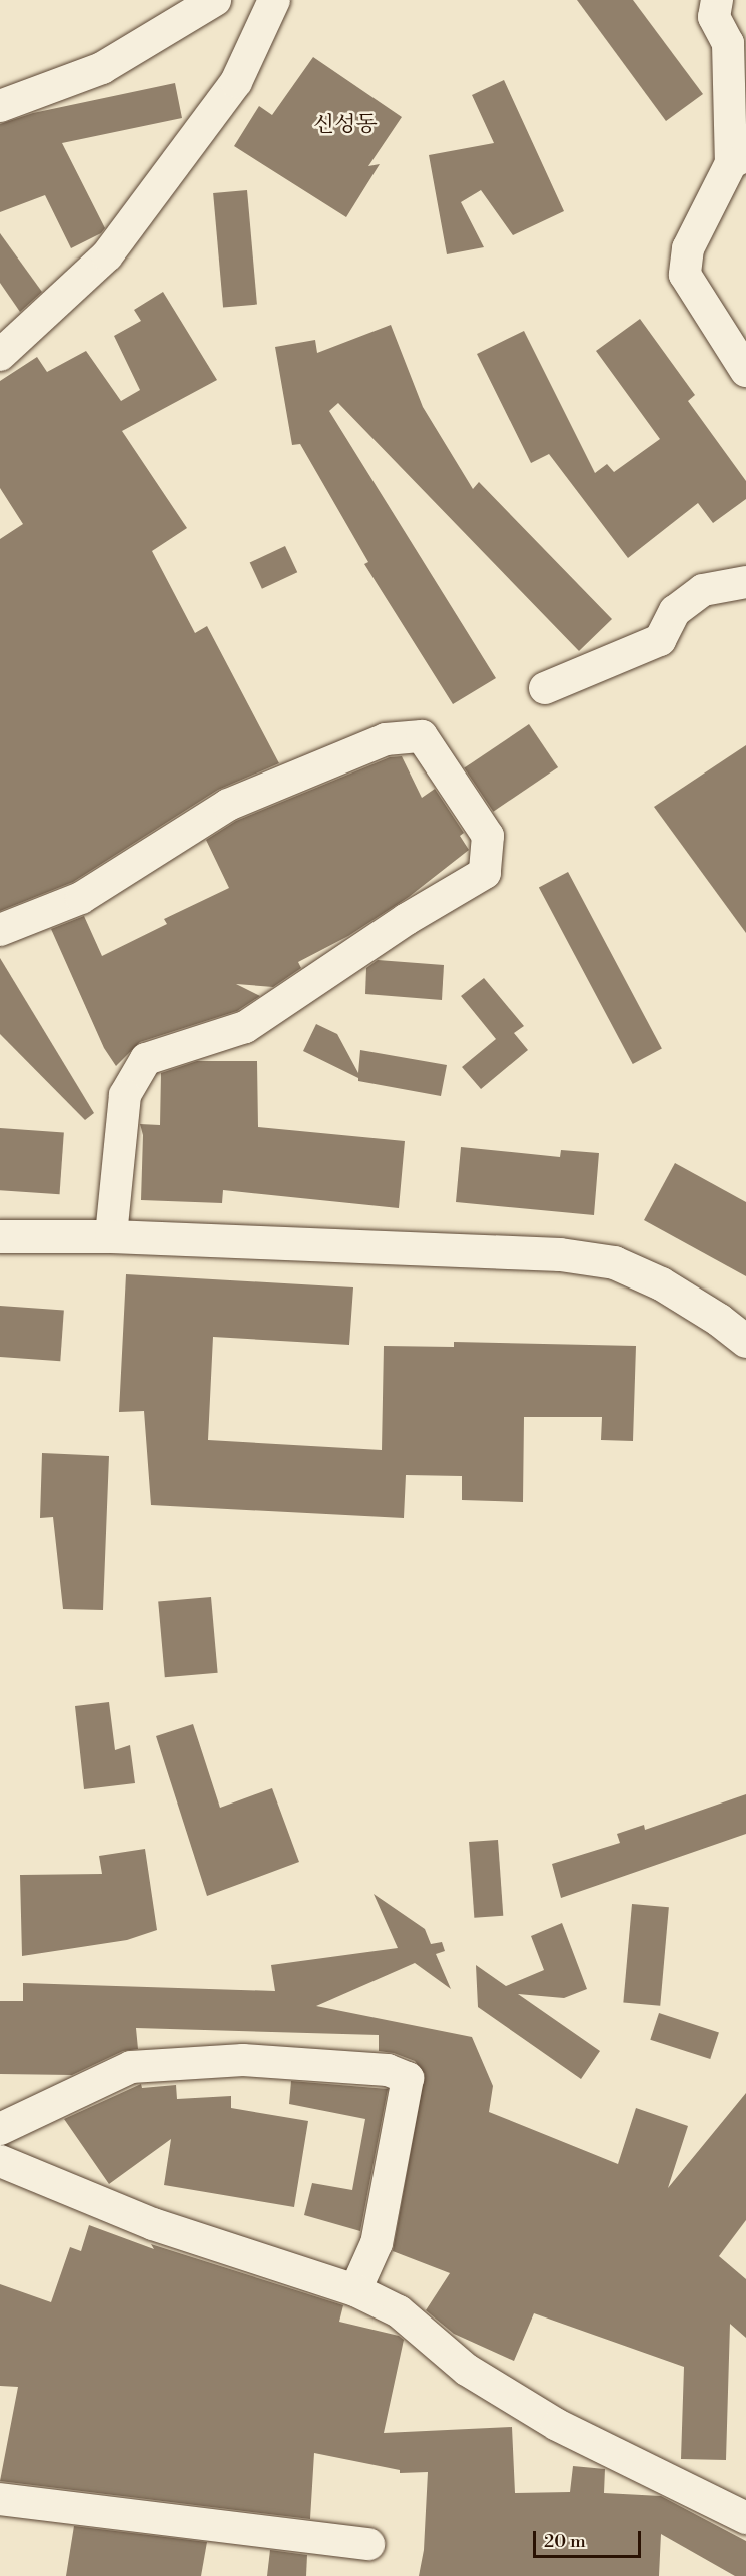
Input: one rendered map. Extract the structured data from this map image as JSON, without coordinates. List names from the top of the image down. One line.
{"districts":["신성동"],"scale_bar":"20 m"}
